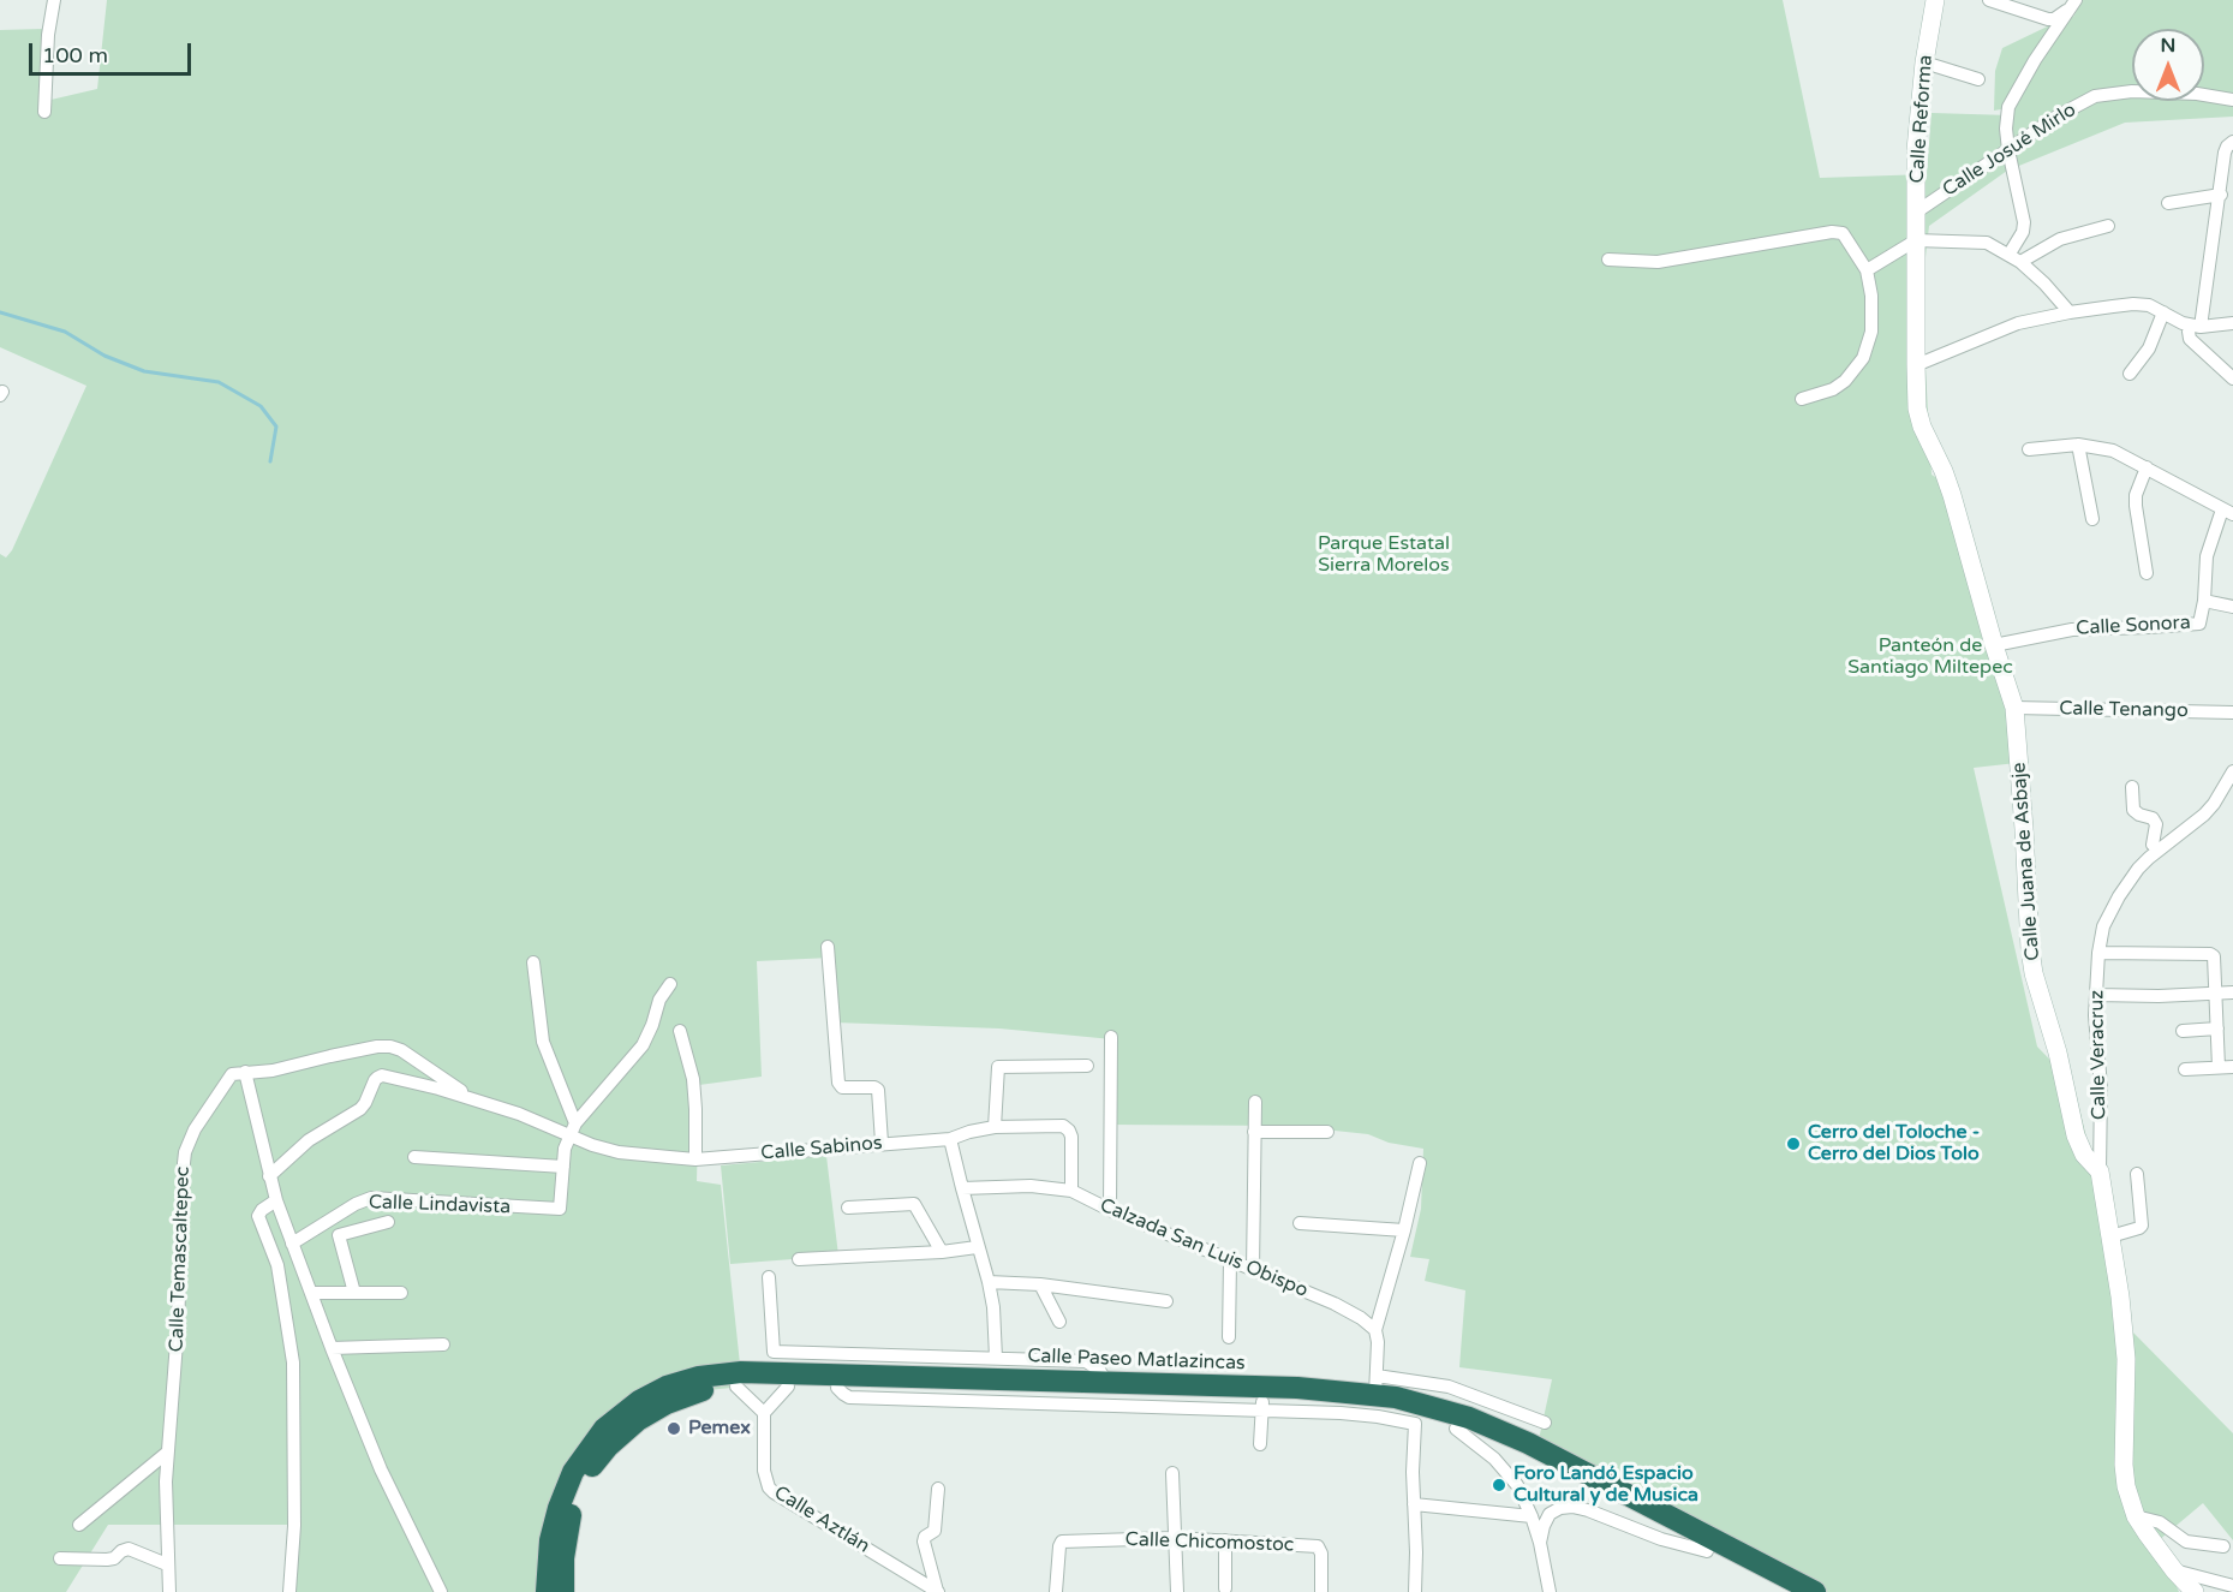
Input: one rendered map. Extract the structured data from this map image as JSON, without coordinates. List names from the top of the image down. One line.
{"streets":{"highway":["Calle Paseo Matlazincas"],"street":["Calle Reforma","Calle Josué Mirlo","Calle Sonora","Calle Tenango","Calle Juana de Asbaje","Calle Veracruz","Calle Sabinos","Calle Lindavista","Calzada San Luis Obispo","Calle Temascaltepec","Calle Aztlán","Calle Chicomostoc"]},"crossings":[["Calle Reforma","Calle Josué Mirlo"],["Calle Reforma","Calle Juana de Asbaje"],["Calle Sonora","Calle Juana de Asbaje"],["Calle Tenango","Calle Juana de Asbaje"],["Calle Juana de Asbaje","Calle Veracruz"],["Calle Sabinos","Calzada San Luis Obispo"]],"parks":["Parque Estatal Sierra Morelos","Panteón de Santiago Miltepec"],"places":["Cerro del Toloche - Cerro del Dios Tolo","Pemex","Foro Landó Espacio Cultural y de Musica"],"scale_bar":"100 m","north":"top"}
